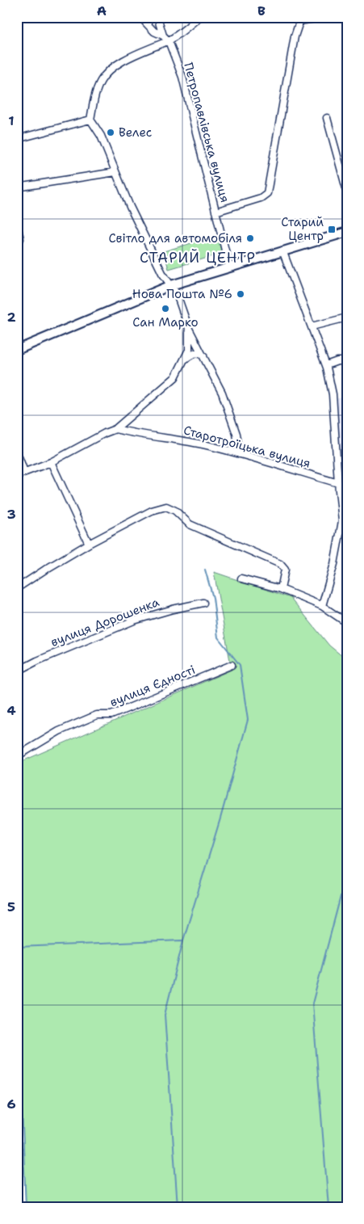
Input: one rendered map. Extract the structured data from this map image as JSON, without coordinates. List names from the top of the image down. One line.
{"streets":{"street":["Петропавлівська вулиця","Старотроїцька вулиця","вулиця Дорошенка","вулиця Єдності"]},"districts":["СТАРИЙ ЦЕНТР"],"places":{"other":["Велес","Світло для автомобіля","Нова Пошта №6","Сан Марко"],"transit":["Старий Центр"]},"grid":{"columns":["A","B"],"rows":["1","2","3","4","5","6"]}}
